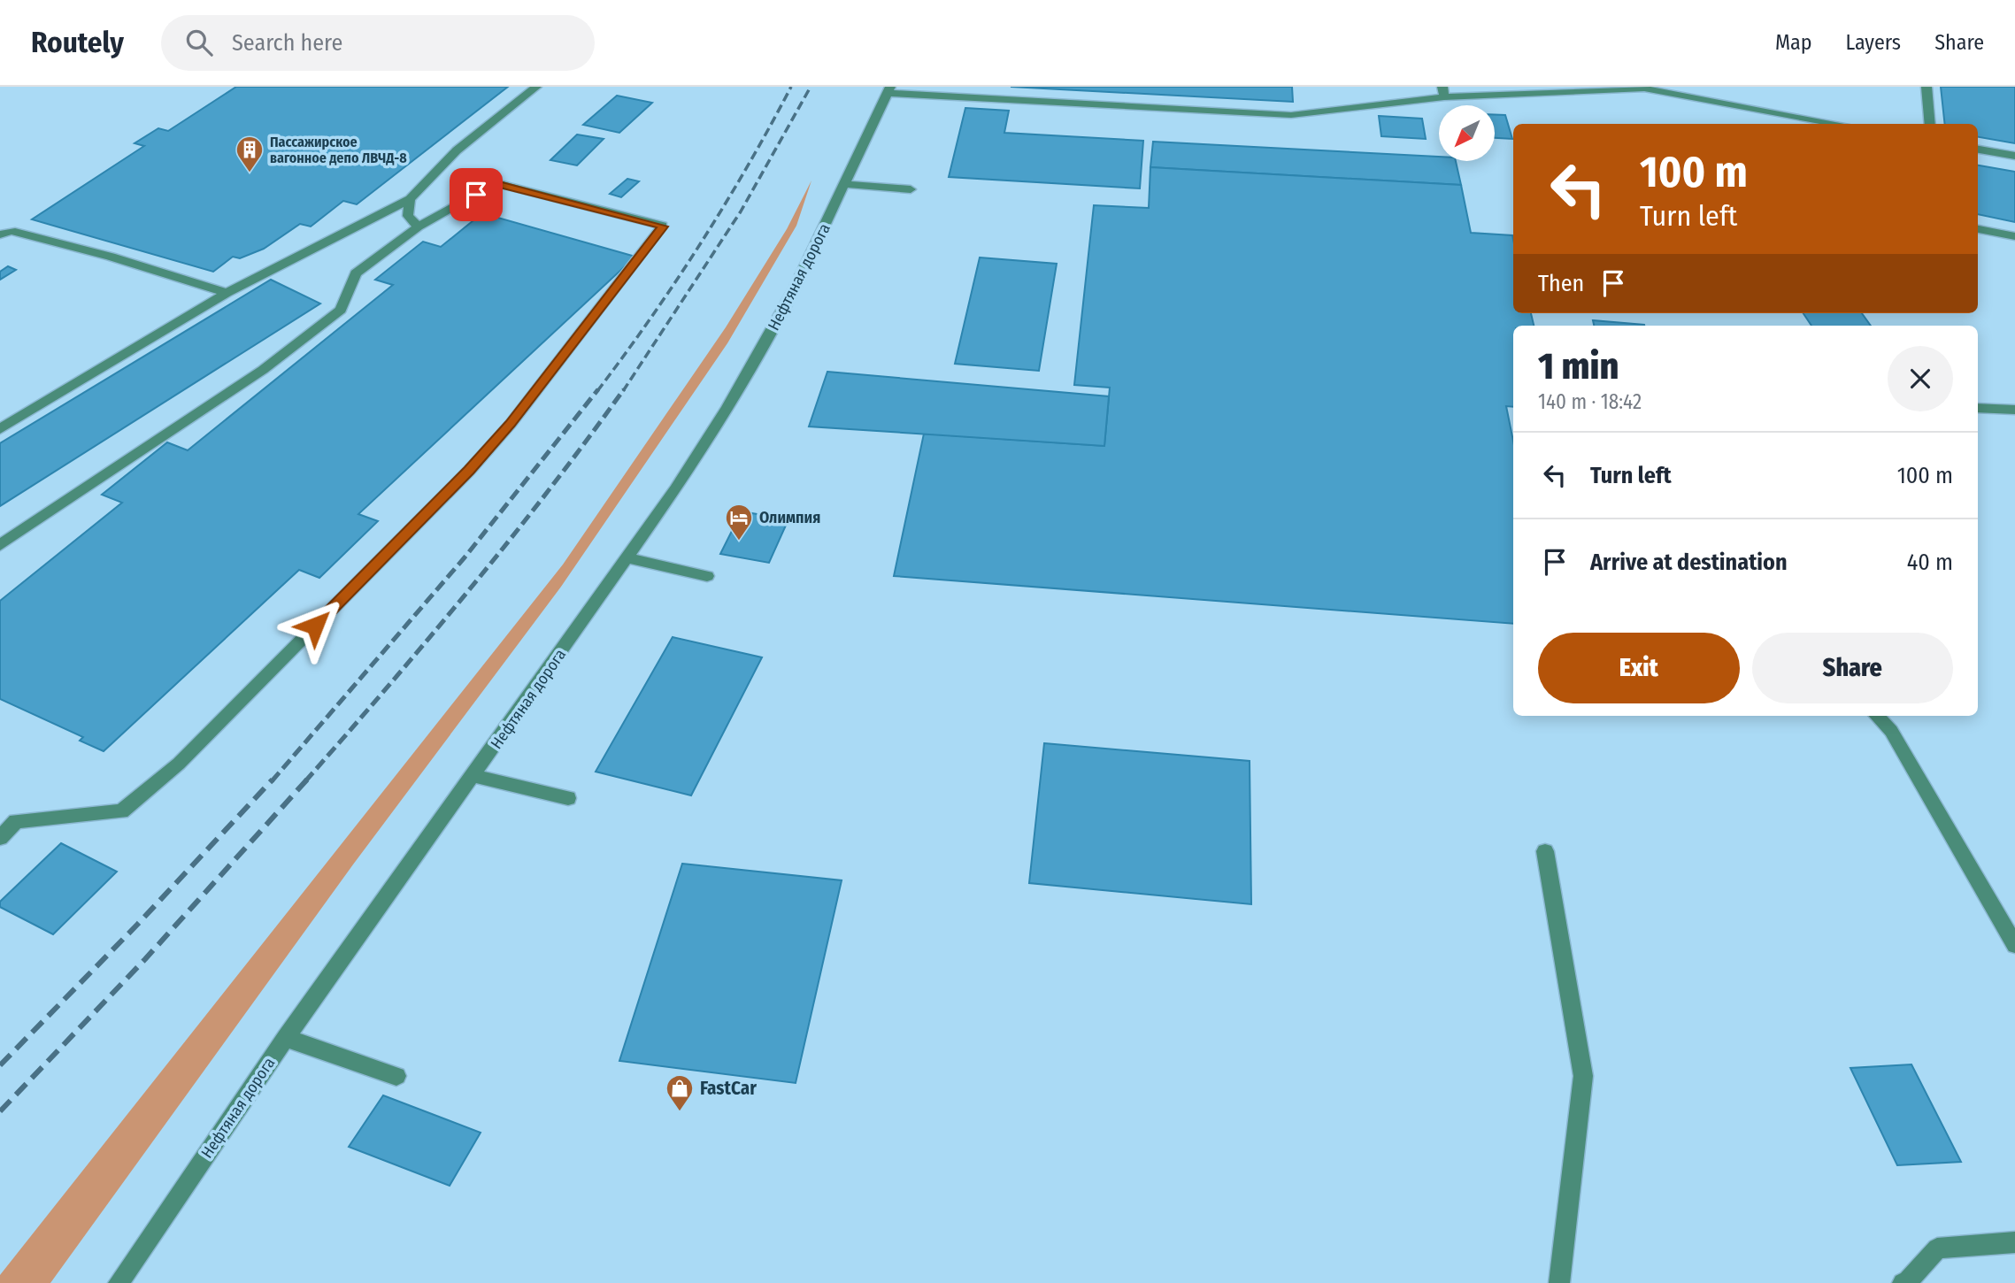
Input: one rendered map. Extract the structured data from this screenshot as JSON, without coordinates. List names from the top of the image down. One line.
{"streets":{"street":["Нефтяная дорога"]},"places":{"building":["Пассажирское вагонное депо ЛВЧД-8"],"hotel":["Олимпия"],"shop":["FastCar"]},"north":"bottom left","page":{"header":"Routely","search":"Search here","nav":["Map","Layers","Share"],"turn":["100 m","Turn left"],"then":"Then","heading":["1 min","140 m · 18:42"],"list":[{"name":"Turn left","value":"100 m"},{"name":"Arrive at destination","value":"40 m"}],"buttons":["Exit","Share"]}}
